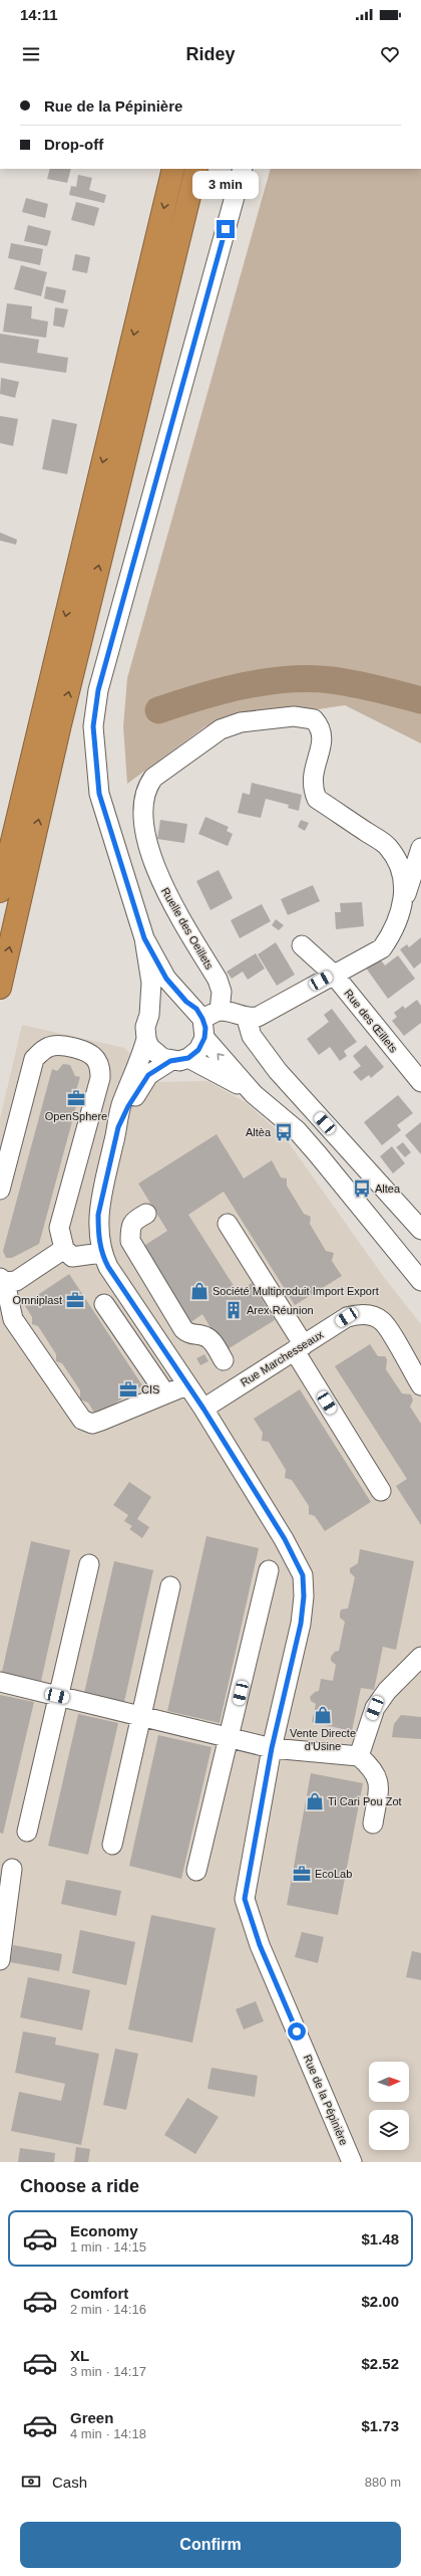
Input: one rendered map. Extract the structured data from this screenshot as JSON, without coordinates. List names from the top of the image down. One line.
{"streets":{"street":["Ruelle des Oeillets","Rue des Œillets","Rue Marchesseaux","Rue de la Pépinière"]},"crossings":[["Ruelle des Oeillets","Rue des Œillets"],["Rue Marchesseaux","Rue de la Pépinière"]],"places":{"office":["OpenSphere","Omniplast","CIS","EcoLab"],"bus stop":["Altèa","Altea"],"shop":["Société Multiproduit Import Export","Vente Directe d'Usine","Ti Cari Pou Zot"],"building":["Arex Réunion"]},"north":"right","page":{"status":"14:11","header":"Ridey","banner":["Rue de la Pépinière","Drop-off"],"bubble":"3 min","heading":"Choose a ride","list":[{"name":"Economy","note":"1 min · 14:15","value":"$1.48"},{"name":"Comfort","note":"2 min · 14:16","value":"$2.00"},{"name":"XL","note":"3 min · 14:17","value":"$2.52"},{"name":"Green","note":"4 min · 14:18","value":"$1.73"}],"pay":["Cash","880 m"],"buttons":"Confirm"}}
